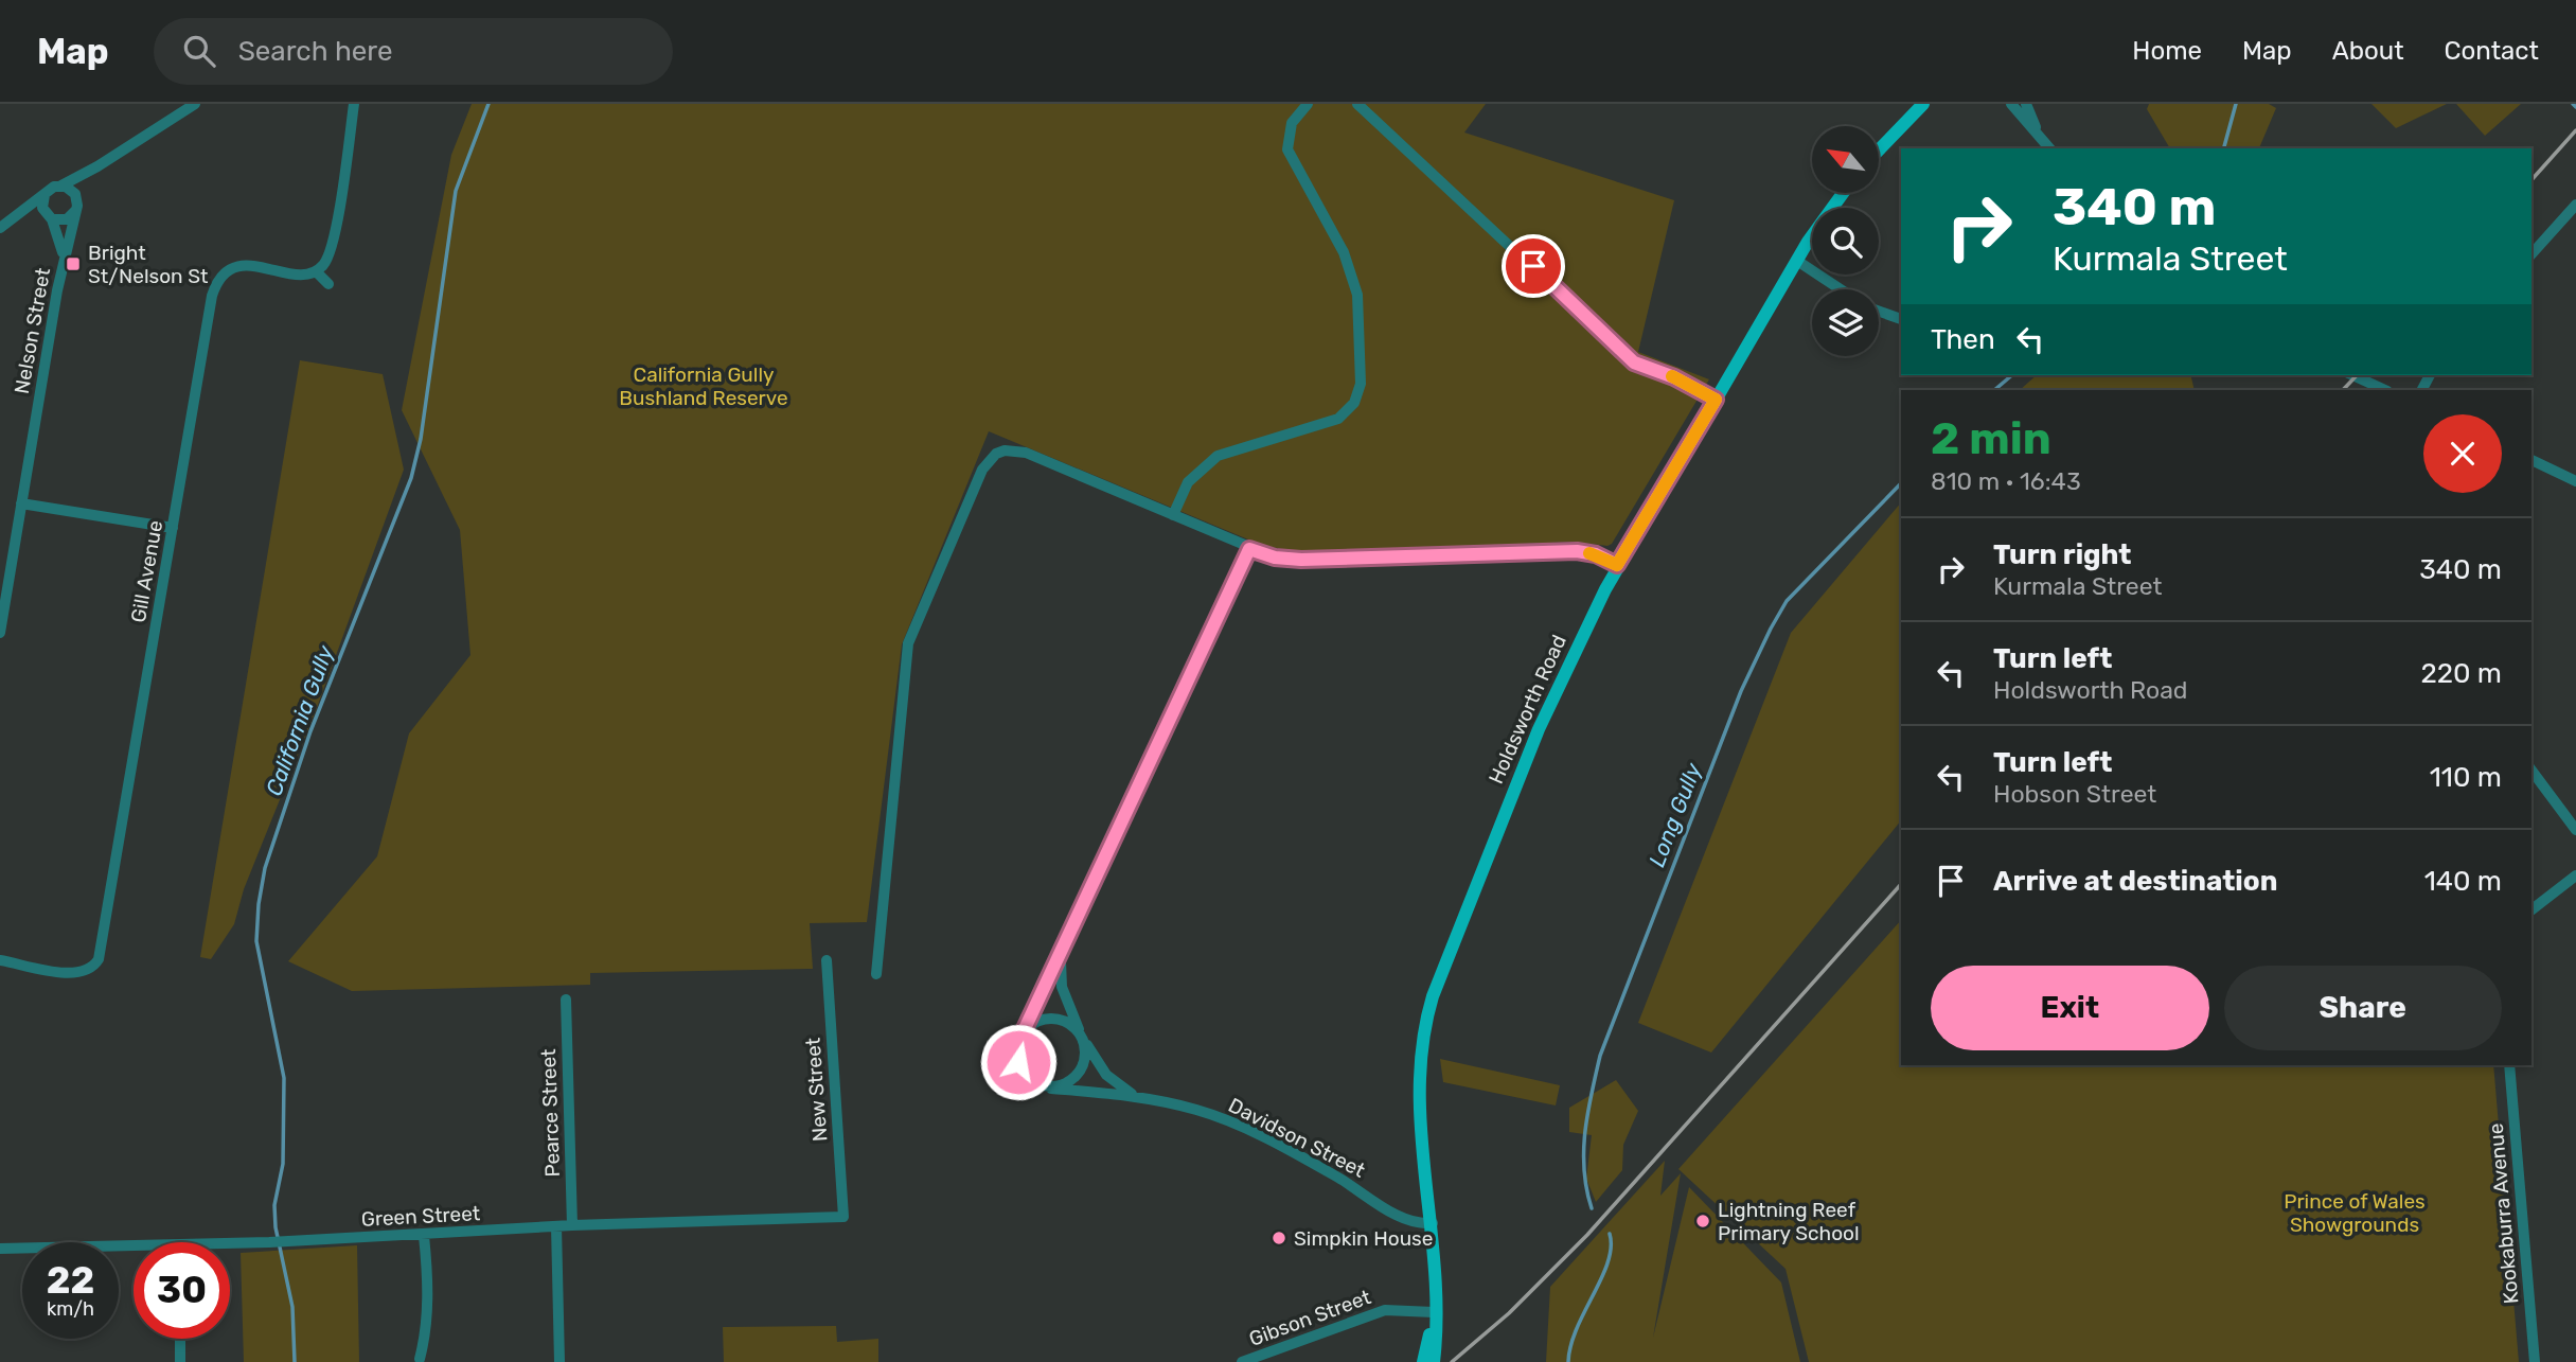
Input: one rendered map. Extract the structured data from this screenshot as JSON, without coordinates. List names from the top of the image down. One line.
{"streets":{"main road":["Holdsworth Road"],"street":["Nelson Street","Gill Avenue","New Street","Pearce Street","Davidson Street","Kookaburra Avenue","Green Street","Gibson Street"]},"crossings":[["Holdsworth Road","Davidson Street"],["Holdsworth Road","Gibson Street"],["New Street","Green Street"],["Pearce Street","Green Street"]],"water":["California Gully","Long Gully"],"parks":["California Gully Bushland Reserve","Prince of Wales Showgrounds"],"places":{"transit":["Bright St/Nelson St"],"other":["Lightning Reef Primary School","Simpkin House"]},"north":"top left","page":{"header":"Map","search":"Search here","nav":["Home","Map","About","Contact"],"turn":["340 m","Kurmala Street"],"then":"Then","heading":["2 min","810 m · 16:43"],"list":[{"name":"Turn right","note":"Kurmala Street","value":"340 m"},{"name":"Turn left","note":"Holdsworth Road","value":"220 m"},{"name":"Turn left","note":"Hobson Street","value":"110 m"},{"name":"Arrive at destination","value":"140 m"}],"buttons":["Exit","Share"],"speed":"22 km/h","limit":"30"}}
